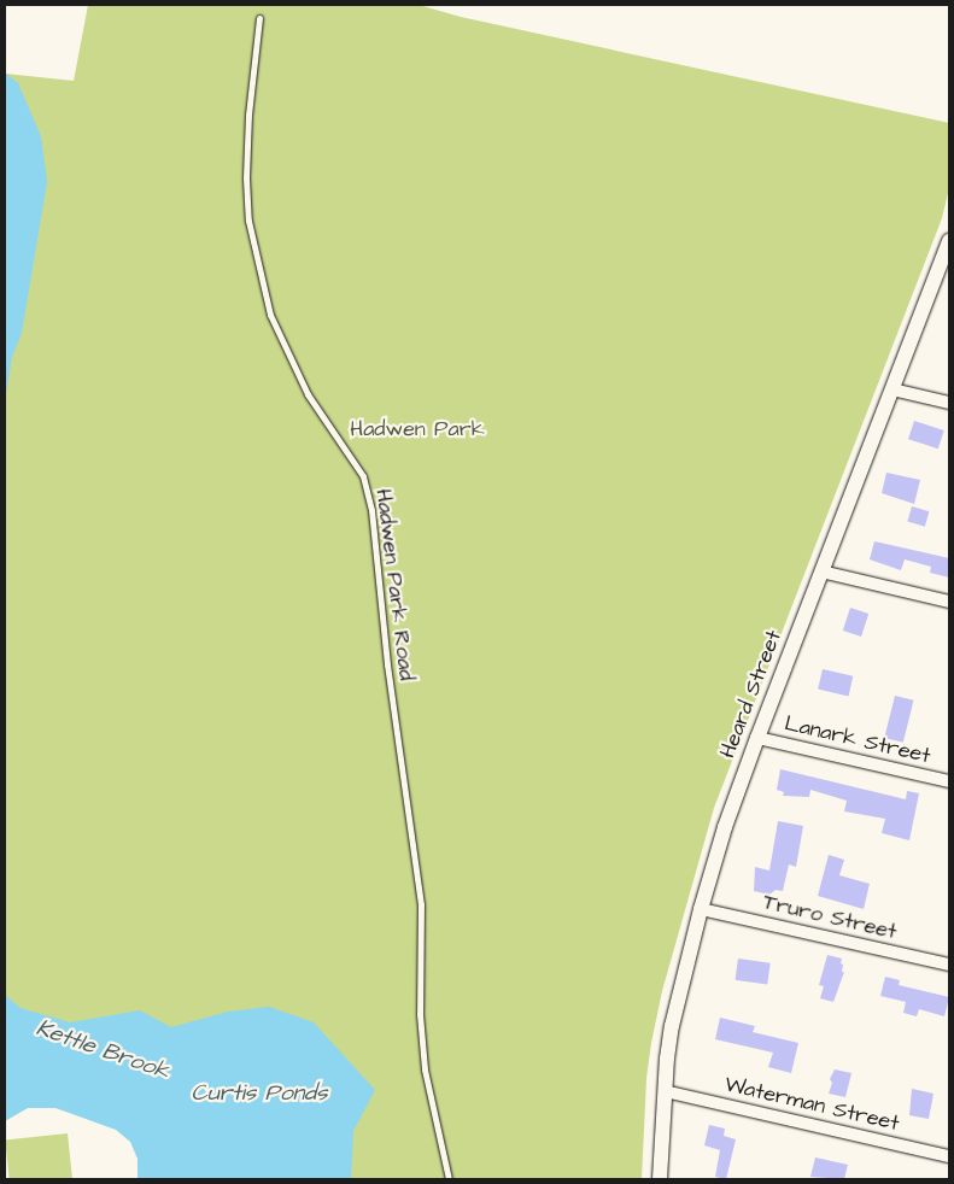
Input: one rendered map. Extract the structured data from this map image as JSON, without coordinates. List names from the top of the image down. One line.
{"streets":{"street":["Heard Street","Lanark Street","Truro Street","Waterman Street"],"lane":["Hadwen Park Road"]},"crossings":[["Heard Street","Lanark Street"],["Heard Street","Truro Street"],["Heard Street","Waterman Street"]],"water":["Kettle Brook","Curtis Ponds"],"parks":["Hadwen Park"]}
